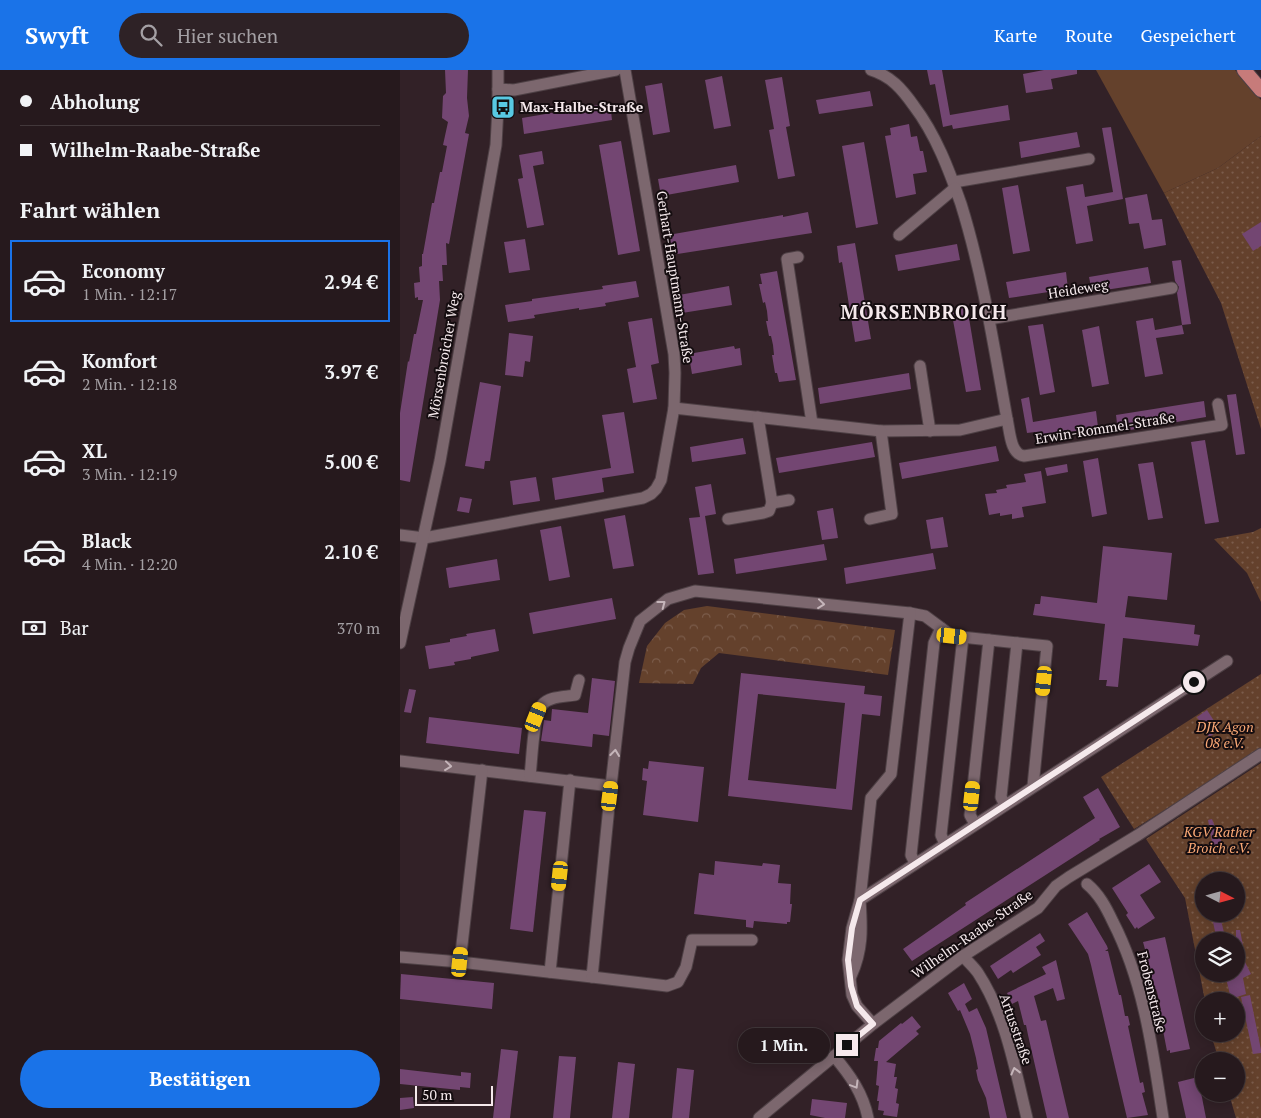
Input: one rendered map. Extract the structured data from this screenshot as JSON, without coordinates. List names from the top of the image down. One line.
{"streets":{"street":["Gerhart-Hauptmann-Straße","Heideweg","Mörsenbroicher Weg","Erwin-Rommel-Straße","Wilhelm-Raabe-Straße","Frobenstraße","Artusstraße"]},"crossings":[["Gerhart-Hauptmann-Straße","Mörsenbroicher Weg"],["Wilhelm-Raabe-Straße","Artusstraße"]],"one_way":["Artusstraße"],"districts":["MÖRSENBROICH"],"parks":["DJK Agon 08 e.V.","KGV Rather Broich e.V."],"places":{"bus stop":["Max-Halbe-Straße"]},"scale_bar":"50 m","north":"right","page":{"header":"Swyft","search":"Hier suchen","nav":["Karte","Route","Gespeichert"],"banner":["Abholung","Wilhelm-Raabe-Straße"],"heading":"Fahrt wählen","list":[{"name":"Economy","note":"1 Min. · 12:17","value":"2.94 €"},{"name":"Komfort","note":"2 Min. · 12:18","value":"3.97 €"},{"name":"XL","note":"3 Min. · 12:19","value":"5.00 €"},{"name":"Black","note":"4 Min. · 12:20","value":"2.10 €"}],"pay":["Bar","370 m"],"map_buttons":["+","−"],"bubble":"1 Min.","buttons":"Bestätigen","scale":"50 m"}}
